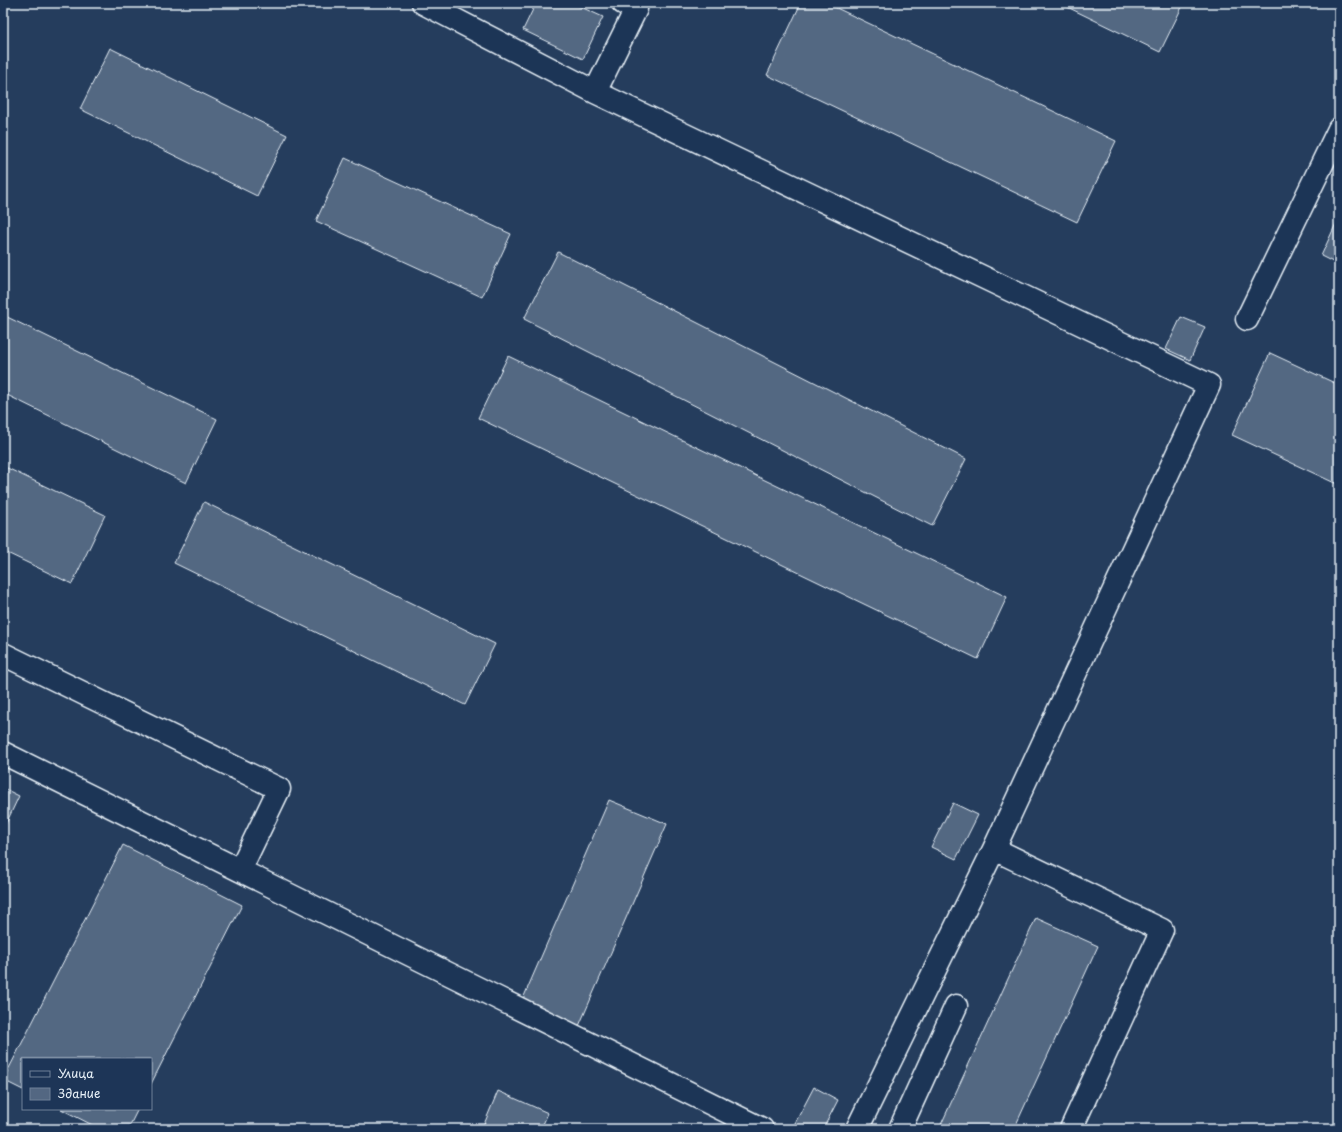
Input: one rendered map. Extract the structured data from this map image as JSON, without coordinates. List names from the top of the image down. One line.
{"legend":["Улица","Здание"]}
